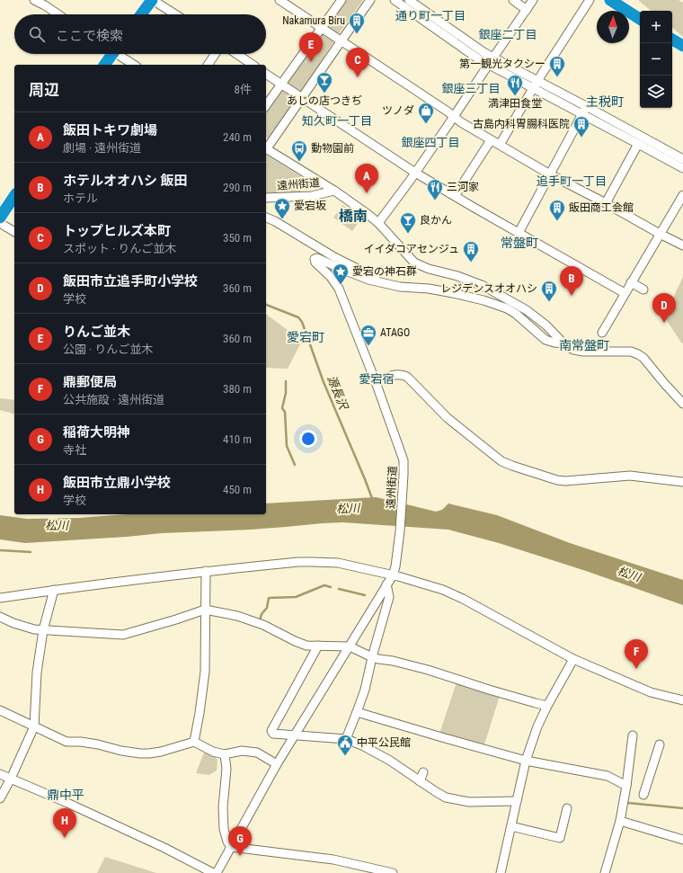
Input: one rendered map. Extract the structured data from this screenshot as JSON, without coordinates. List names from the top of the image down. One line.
{"streets":{"street":["遠州街道"]},"districts":["通り町一丁目","銀座二丁目","銀座三丁目","主税町","知久町一丁目","銀座四丁目","追手町一丁目","橋南","常盤町","愛宕町","南常盤町","愛宕宿","鼎中平"],"water":["源長沢","松川"],"places":{"building":["Nakamura Biru","第一観光タクシー","古島内科胃腸科医院","飯田商工会館","イイダコアセンジュ","レジデンスオオハシ"],"bar":["あじの店つきぢ","良かん"],"restaurant":["満津田食堂","三河家"],"shop":["ツノダ"],"bus stop":["動物園前"],"place":["愛宕坂","愛宕の神石群"],"office":["ATAGO"],"public building":["中平公民館"]},"north":"top","page":{"map_buttons":["+","−"],"search":"ここで検索","pins":["E","C","A","B","D","F","H","G"],"heading":["周辺","8件"],"list":[{"mark":"A","name":"飯田トキワ劇場","note":"劇場 · 遠州街道","value":"240 m"},{"mark":"B","name":"ホテルオオハシ 飯田","note":"ホテル","value":"290 m"},{"mark":"C","name":"トップヒルズ本町","note":"スポット · りんご並木","value":"350 m"},{"mark":"D","name":"飯田市立追手町小学校","note":"学校","value":"360 m"},{"mark":"E","name":"りんご並木","note":"公園 · りんご並木","value":"360 m"},{"mark":"F","name":"鼎郵便局","note":"公共施設 · 遠州街道","value":"380 m"},{"mark":"G","name":"稲荷大明神","note":"寺社","value":"410 m"},{"mark":"H","name":"飯田市立鼎小学校","note":"学校","value":"450 m"}]}}
